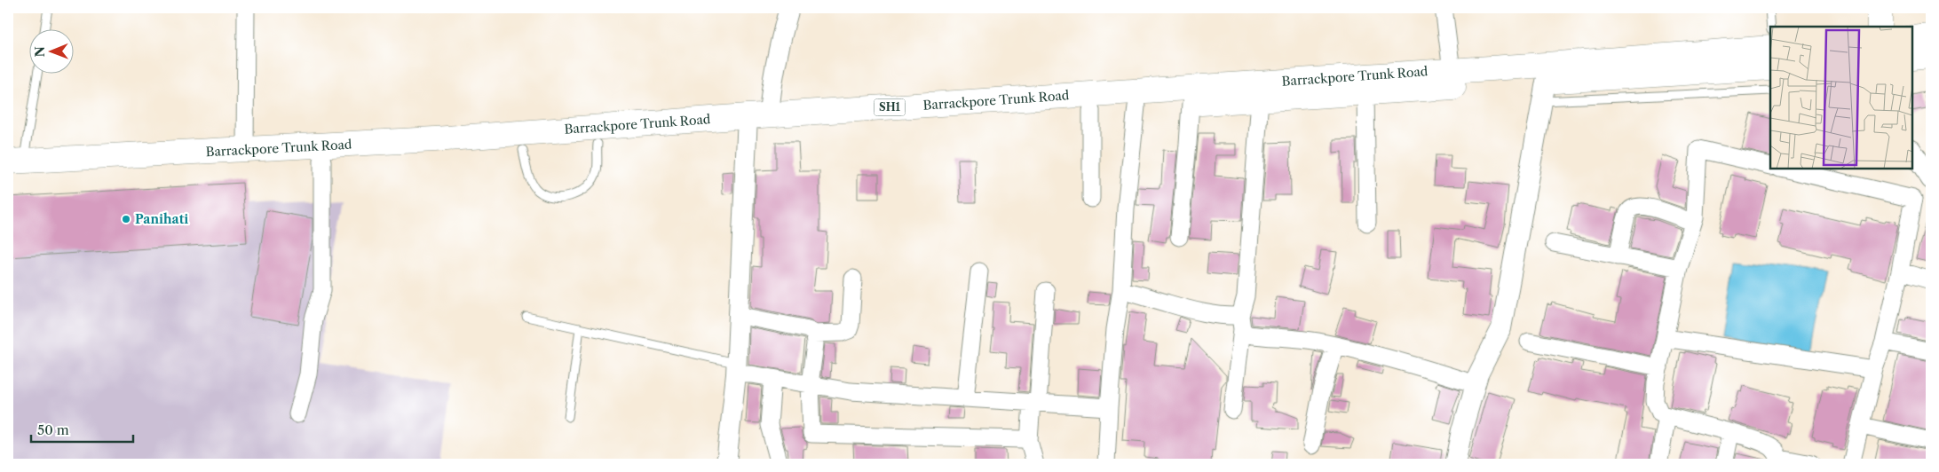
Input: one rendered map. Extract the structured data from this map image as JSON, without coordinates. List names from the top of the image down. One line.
{"streets":{"main road":["Barrackpore Trunk Road","SH1"]},"places":["Panihati"],"scale_bar":"50 m","north":"left"}
